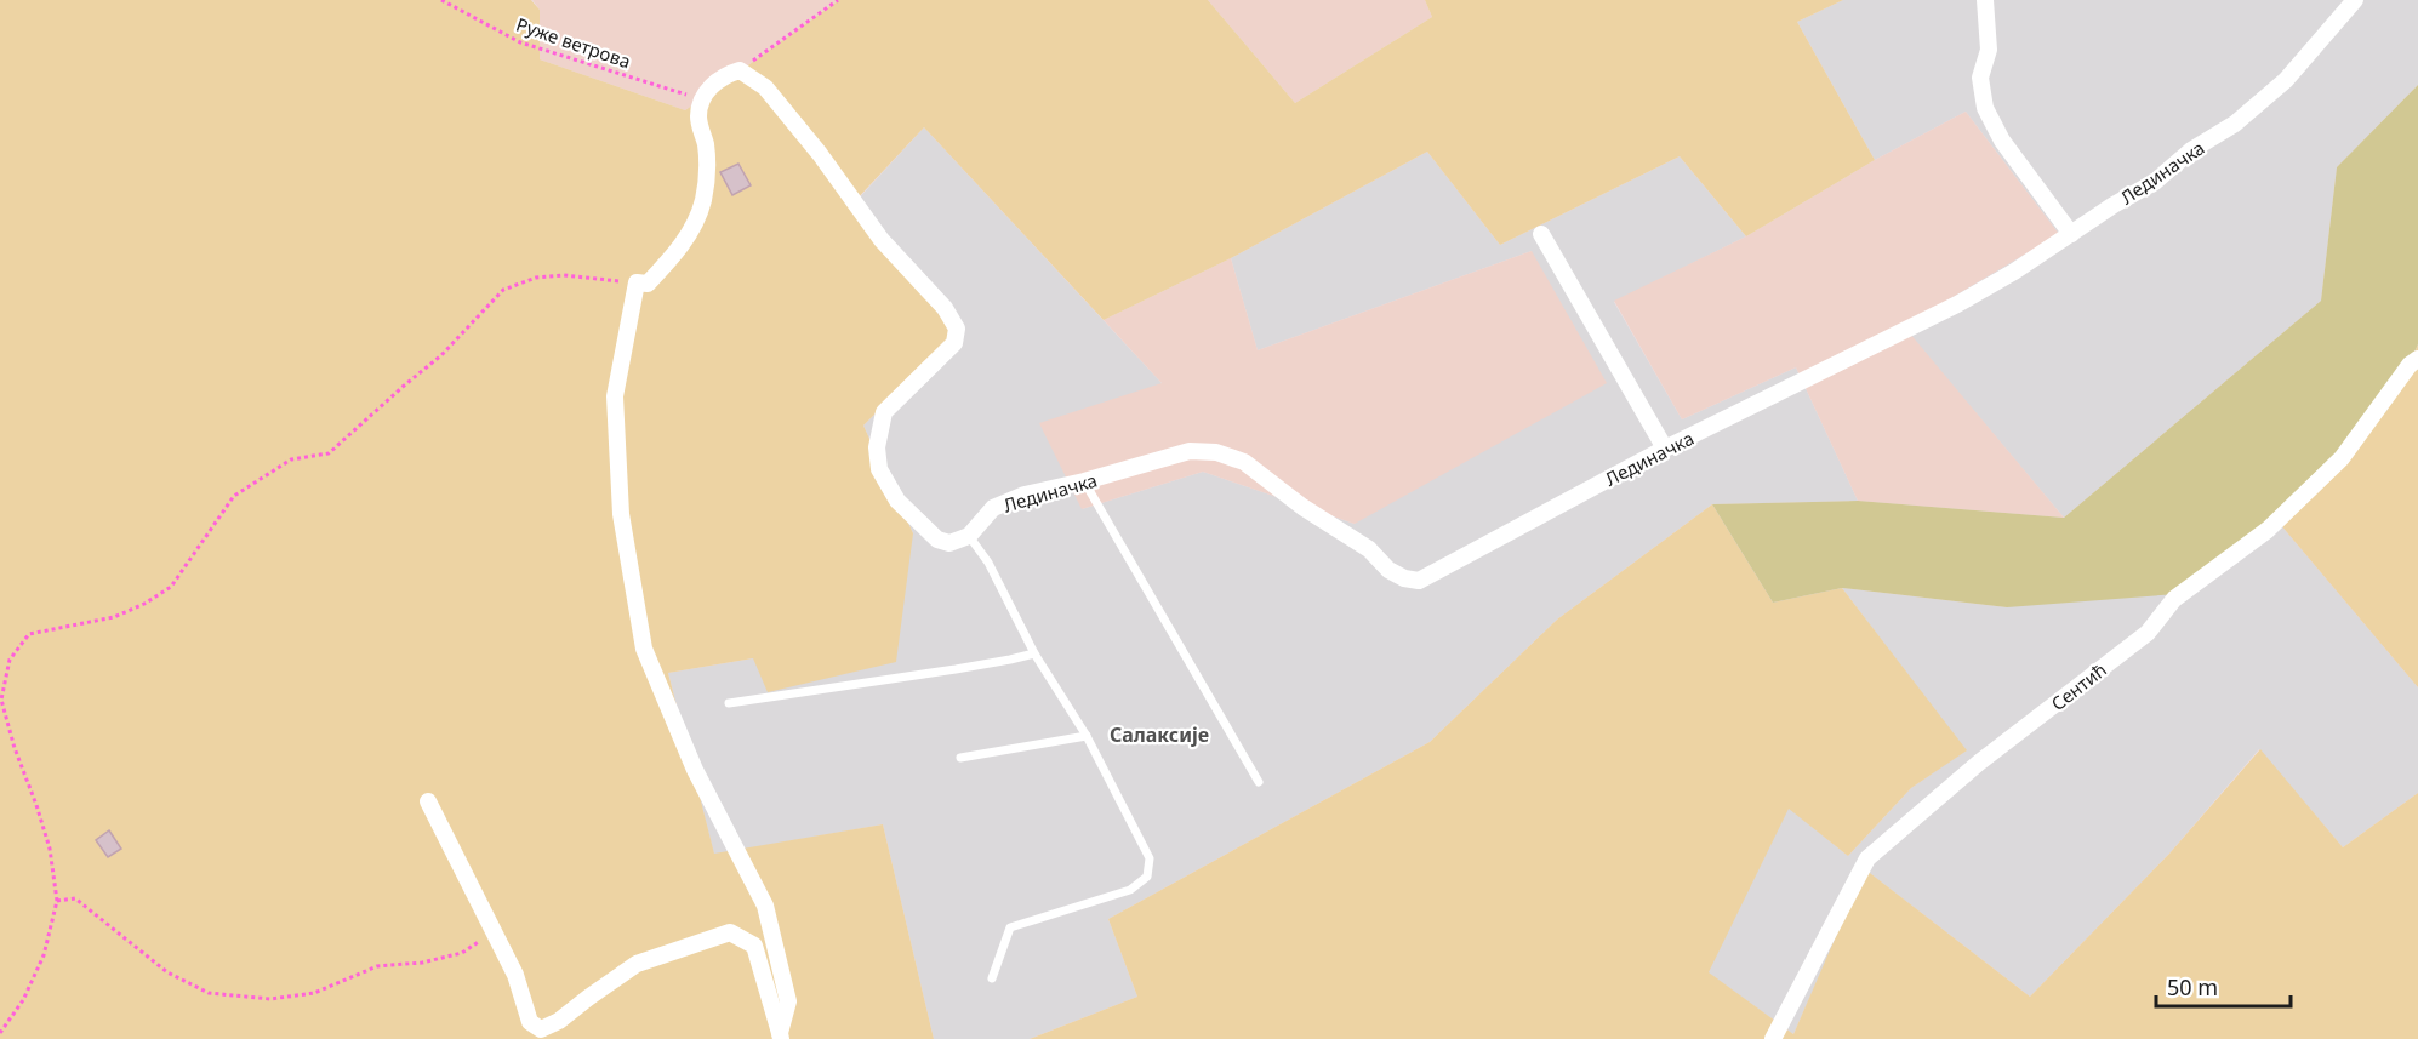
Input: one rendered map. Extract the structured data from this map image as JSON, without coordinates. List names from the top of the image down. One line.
{"streets":{"street":["Лединачка","Сентић"],"path":["Руже ветрова"]},"districts":["Салаксије"],"scale_bar":"50 m"}
